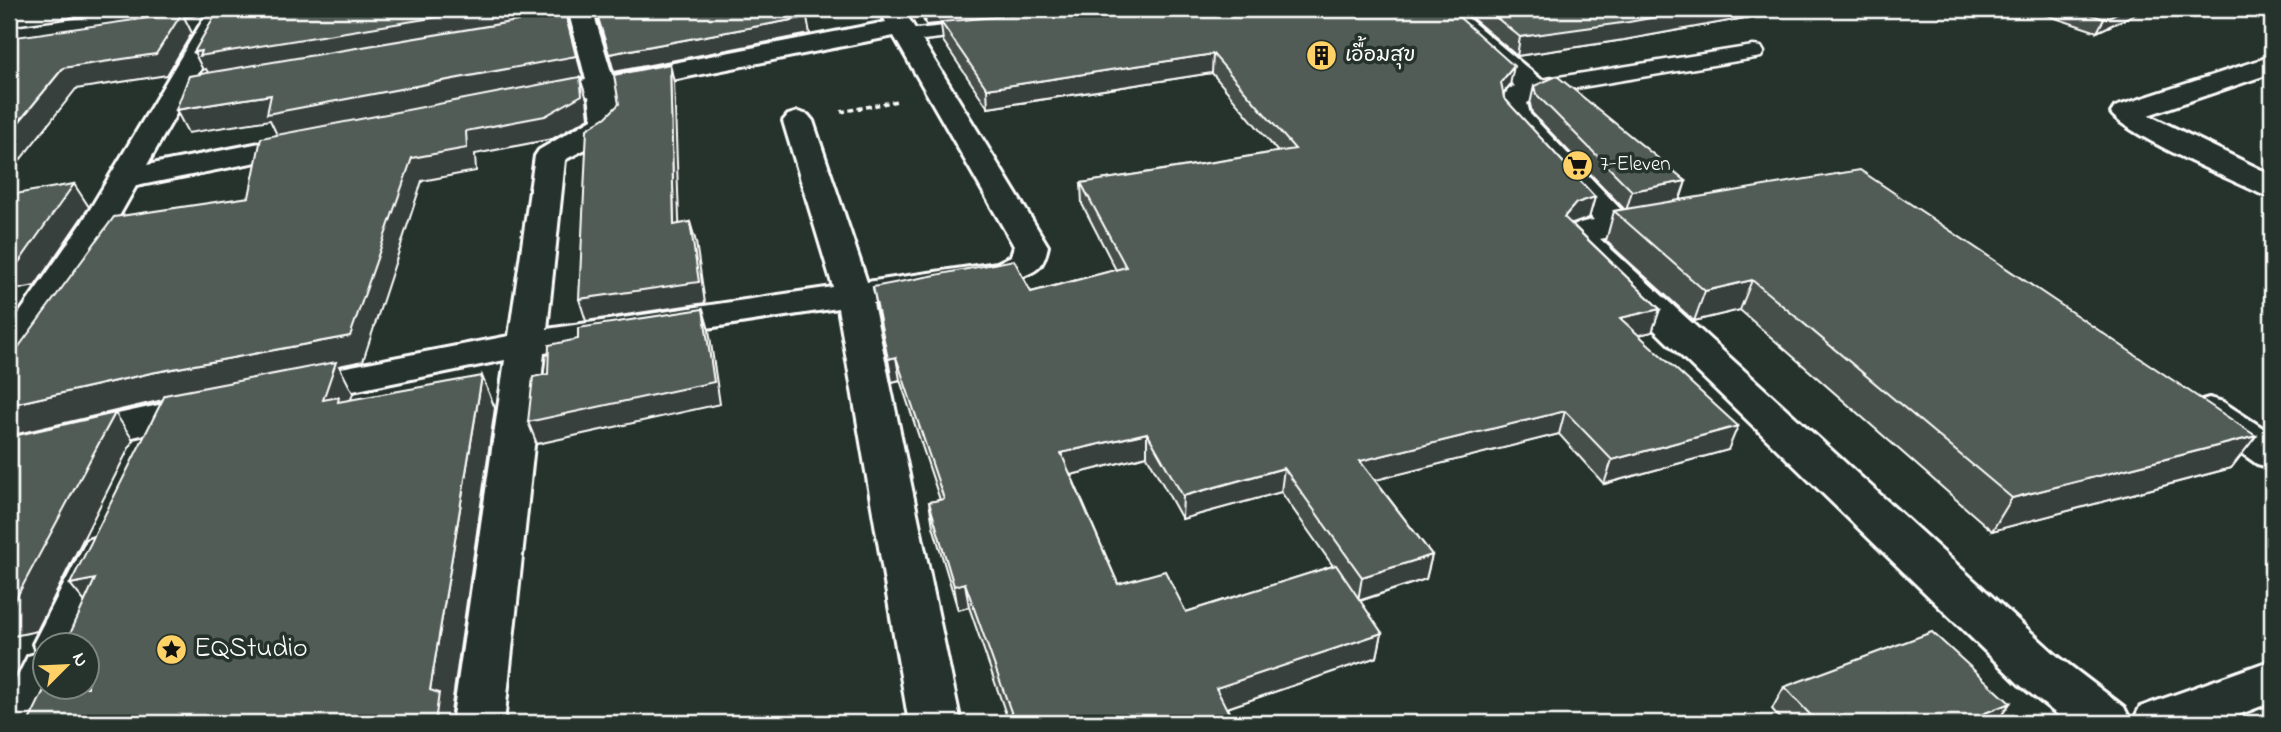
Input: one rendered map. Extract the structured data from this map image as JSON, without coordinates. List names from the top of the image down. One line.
{"places":{"building":["เอื้อมสุข"],"supermarket":["7-Eleven"],"place":["EQStudio"]},"north":"top right"}
